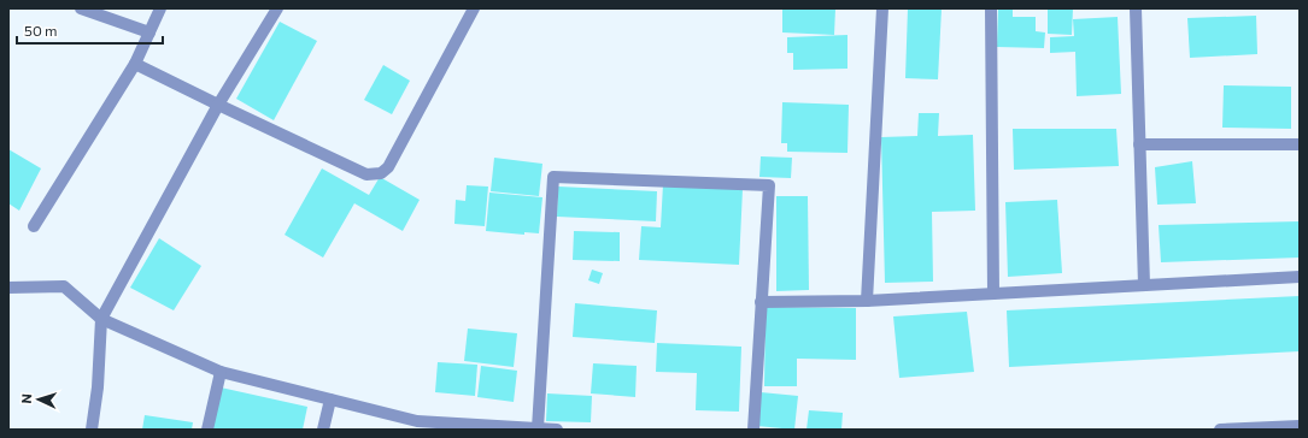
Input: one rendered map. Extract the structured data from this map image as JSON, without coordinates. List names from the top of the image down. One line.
{"scale_bar":"50 m","north":"left"}
